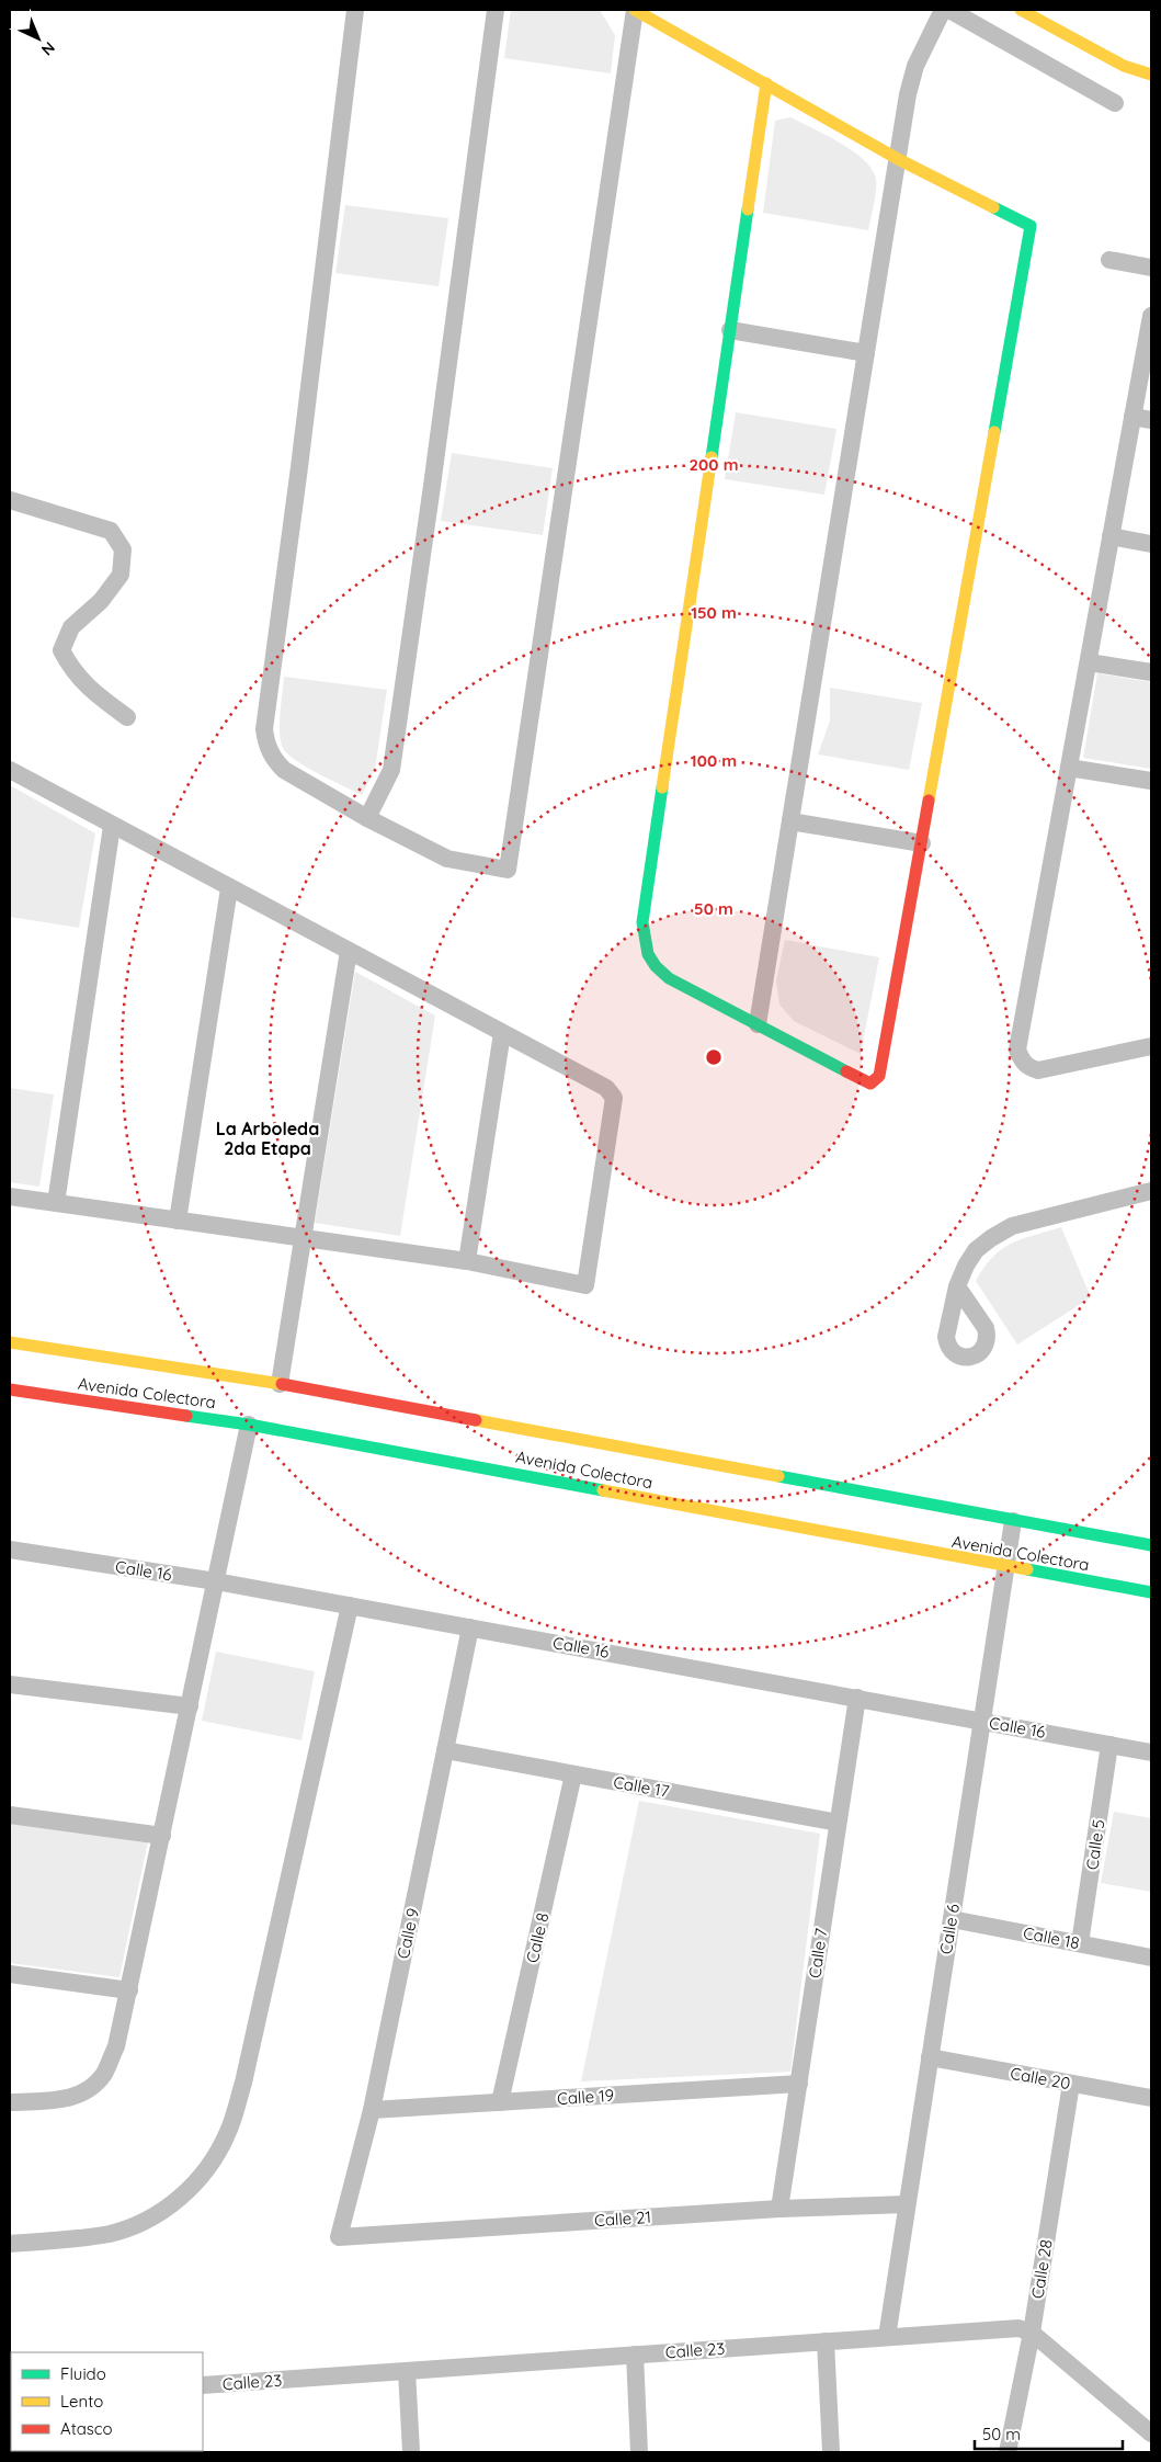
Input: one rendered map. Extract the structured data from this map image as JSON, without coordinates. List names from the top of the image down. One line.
{"streets":{"street":["Avenida Colectora","Calle 16","Calle 17","Calle 5","Calle 6","Calle 9","Calle 8","Calle 18","Calle 7","Calle 20","Calle 19","Calle 21","Calle 28","Calle 23"]},"crossings":[["Avenida Colectora","Calle 6"],["Calle 16","Calle 5"],["Calle 16","Calle 6"],["Calle 16","Calle 9"],["Calle 16","Calle 7"],["Calle 17","Calle 9"],["Calle 17","Calle 8"],["Calle 17","Calle 7"],["Calle 5","Calle 18"],["Calle 6","Calle 18"],["Calle 6","Calle 20"],["Calle 6","Calle 21"],["Calle 6","Calle 23"],["Calle 9","Calle 19"],["Calle 9","Calle 21"],["Calle 8","Calle 19"],["Calle 7","Calle 19"],["Calle 7","Calle 21"],["Calle 20","Calle 28"],["Calle 28","Calle 23"]],"districts":["La Arboleda 2da Etapa"],"legend":["Fluido","Lento","Atasco"],"scale_bar":"50 m","north":"bottom right","rings":["200 m","150 m","100 m","50 m"]}
